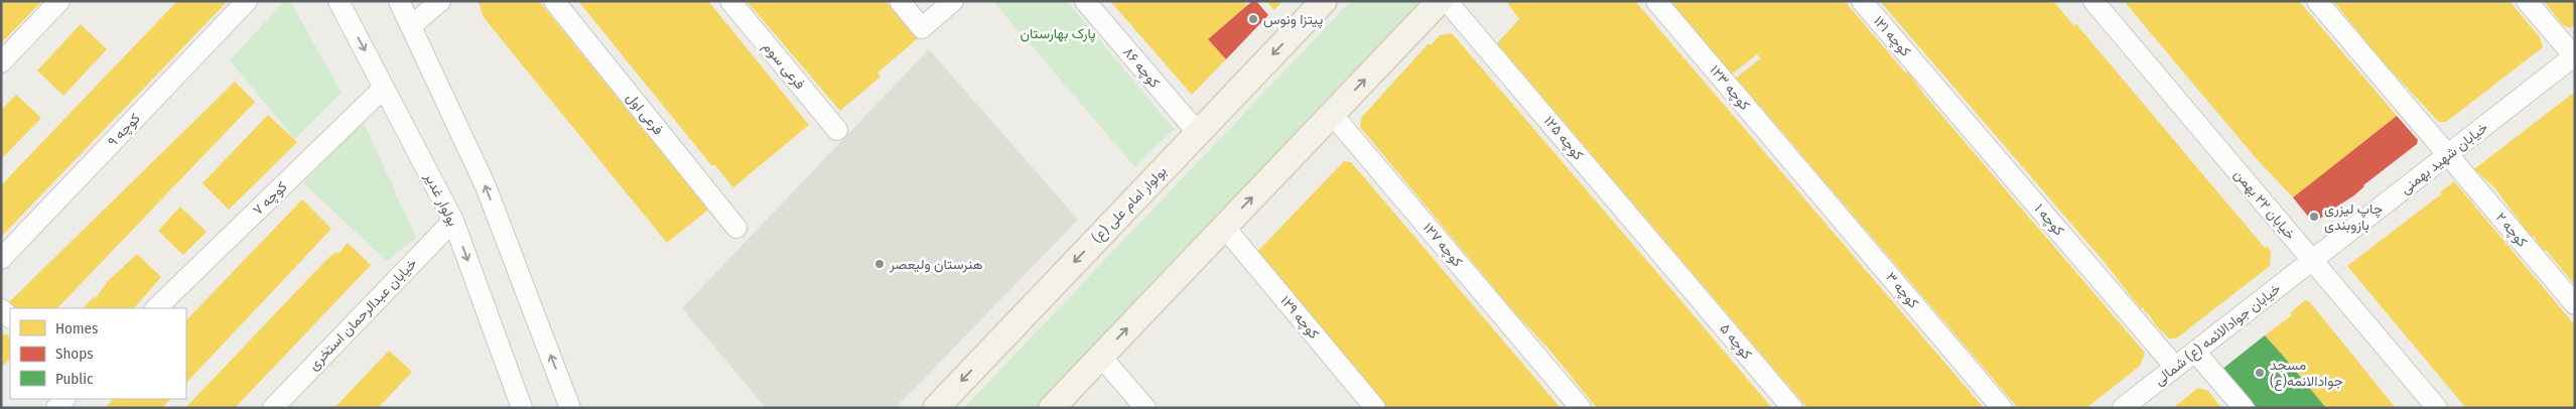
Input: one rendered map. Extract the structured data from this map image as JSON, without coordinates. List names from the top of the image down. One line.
{"streets":{"main road":["بولوار امام علی (ع)"],"street":["کوچه ۱۲۱","فرعی سوم","کوچه ۸۶","کوچه ۱۲۳","فرعی اول","کوچه ۹","کوچه ۱۲۵","خیابان شهید بهمنی","کوچه ۷","بولوار غدیر","خیابان ۲۲ بهمن","کوچه ۱","کوچه ۲","کوچه ۱۲۷","کوچه ۳","خیابان عبدالرحمان استخری","کوچه ۱۲۹","خیابان جوادالائمه (ع) شمالی","کوچه ۵"]},"crossings":[["کوچه ۱۲۱","کوچه ۱"],["کوچه ۸۶","بولوار امام علی (ع)"],["کوچه ۱۲۳","کوچه ۳"],["کوچه ۱۲۵","کوچه ۵"],["خیابان شهید بهمنی","خیابان ۲۲ بهمن"],["خیابان شهید بهمنی","کوچه ۲"],["خیابان شهید بهمنی","خیابان جوادالائمه (ع) شمالی"],["کوچه ۷","بولوار غدیر"],["بولوار غدیر","خیابان عبدالرحمان استخری"],["خیابان ۲۲ بهمن","خیابان جوادالائمه (ع) شمالی"],["کوچه ۱","خیابان جوادالائمه (ع) شمالی"]],"parks":["پارک بهارستان"],"places":["پیتزا ونوس","چاپ لیزری بازوبندی","هنرستان ولیعصر","مسجد جوادالانمه(ع)"],"legend":["Homes","Shops","Public"]}
